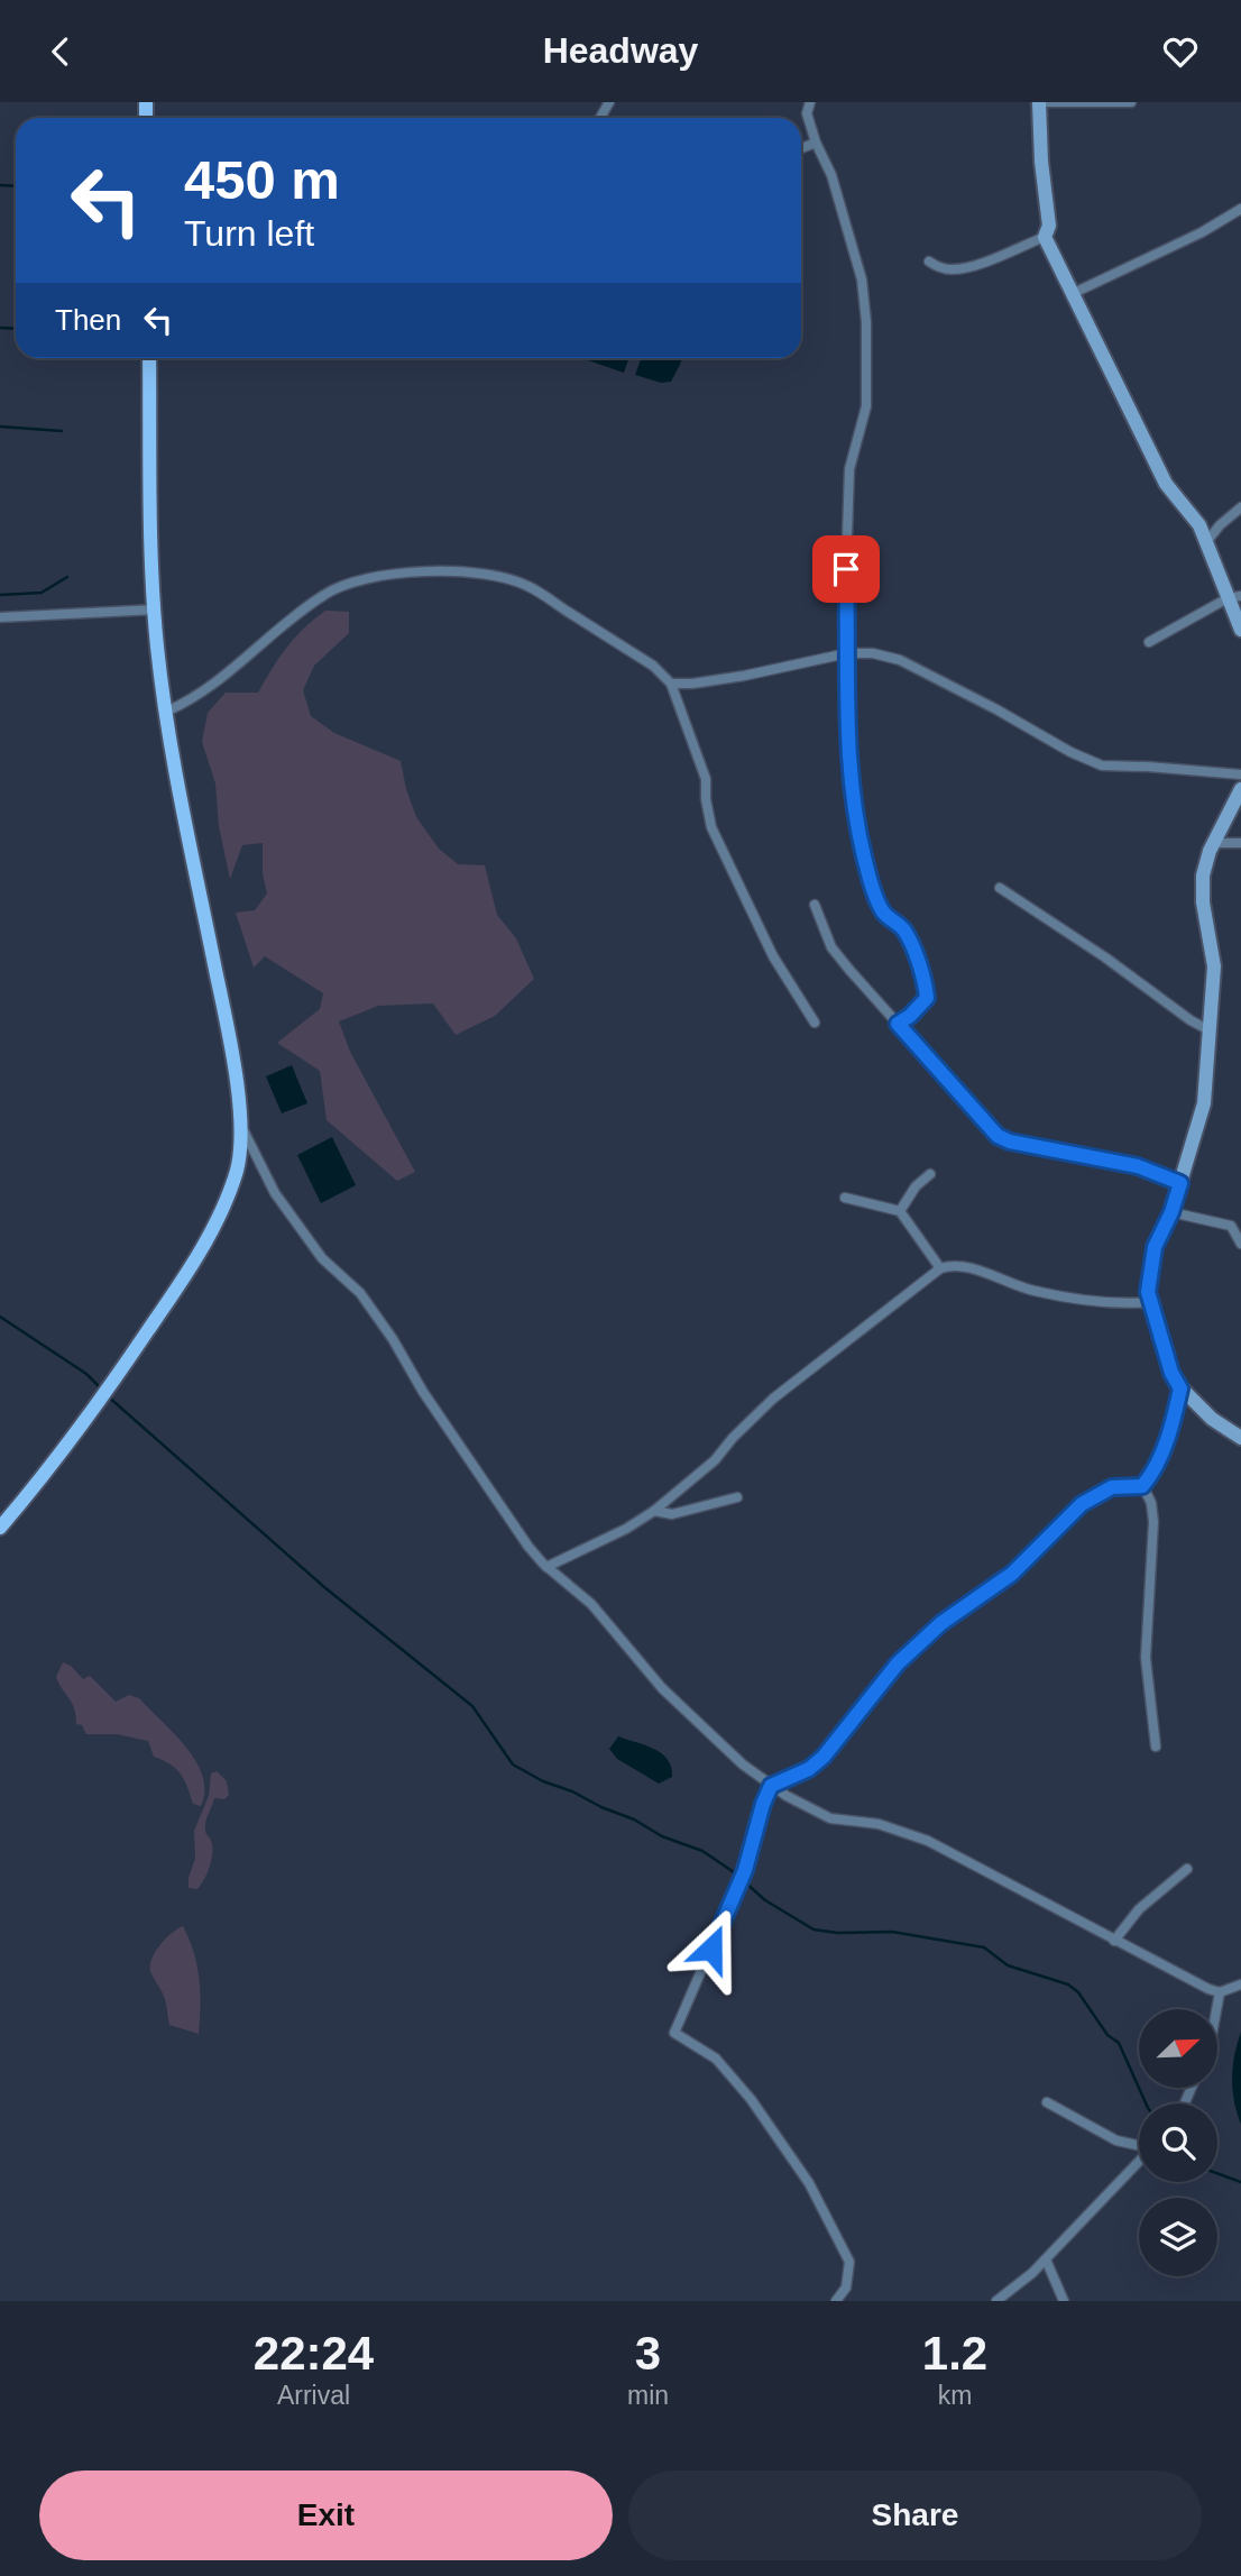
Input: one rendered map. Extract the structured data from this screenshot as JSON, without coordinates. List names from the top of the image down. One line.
{"north":"top right","page":{"header":"Headway","turn":["450 m","Turn left"],"then":"Then","eta":["22:24","Arrival","3","min","1.2","km"],"buttons":["Exit","Share"]}}
